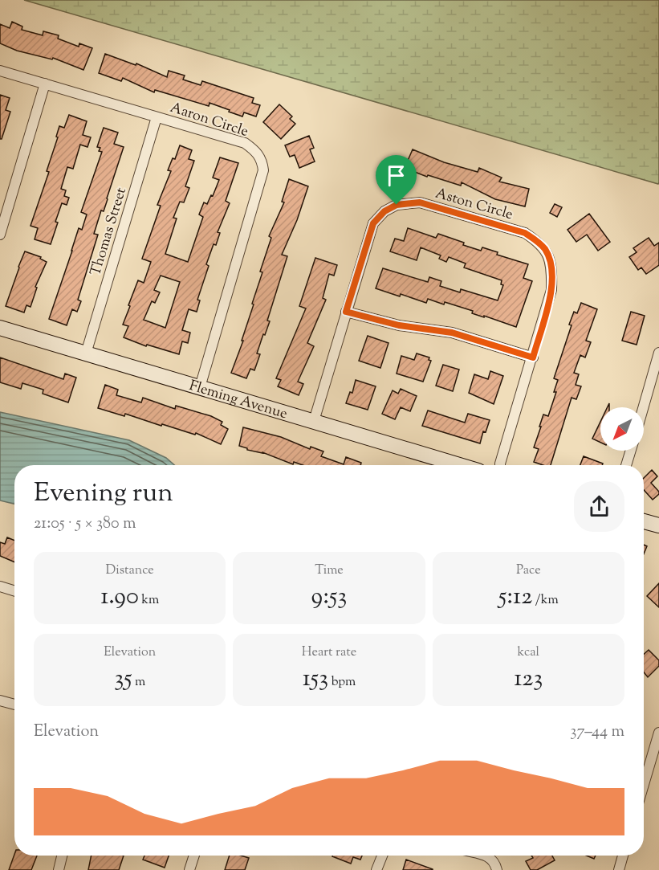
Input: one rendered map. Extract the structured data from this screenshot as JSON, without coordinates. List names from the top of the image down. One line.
{"streets":{"street":["Aaron Circle","Aston Circle","Thomas Street","Fleming Avenue"]},"crossings":[["Aaron Circle","Thomas Street"],["Aaron Circle","Fleming Avenue"],["Aston Circle","Fleming Avenue"],["Thomas Street","Fleming Avenue"]],"north":"bottom left","page":{"heading":["Evening run","21:05 · 5 × 380 m"],"stats":[["Distance","1.90 km"],["Time","9:53"],["Pace","5:12 /km"],["Elevation","35 m"],["Heart rate","153 bpm"],["kcal","123"]],"chart":["Elevation","37–44 m"]}}
